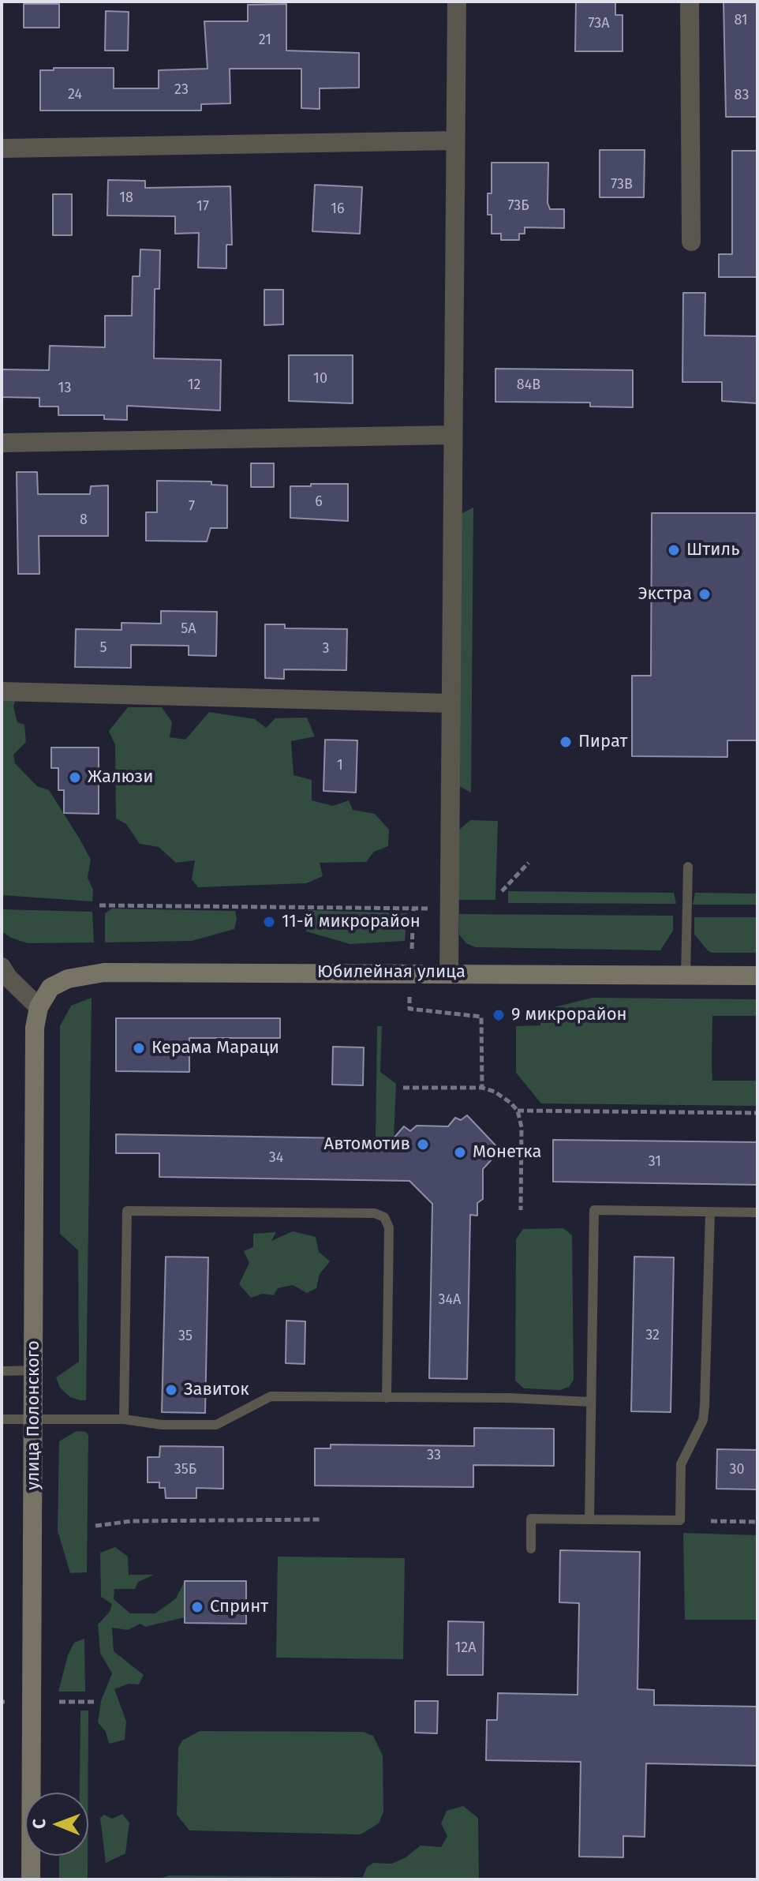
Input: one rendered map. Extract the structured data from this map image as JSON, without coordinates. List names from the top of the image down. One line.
{"streets":{"main road":["Юбилейная улица","улица Полонского"]},"crossings":[["Юбилейная улица","улица Полонского"]],"places":["Штиль","Экстра","Пират","Жалюзи","11-й микрорайон","9 микрорайон","Керама Мараци","Автомотив","Монетка","Завиток","Спринт"],"house_numbers":["81","73А","21","23","24","83","73В","18","73Б","17","16","10","12","84В","13","6","7","8","5А","5","3","1","34","31","34А","32","35","33","35Б","30","12А"],"north":"left"}
